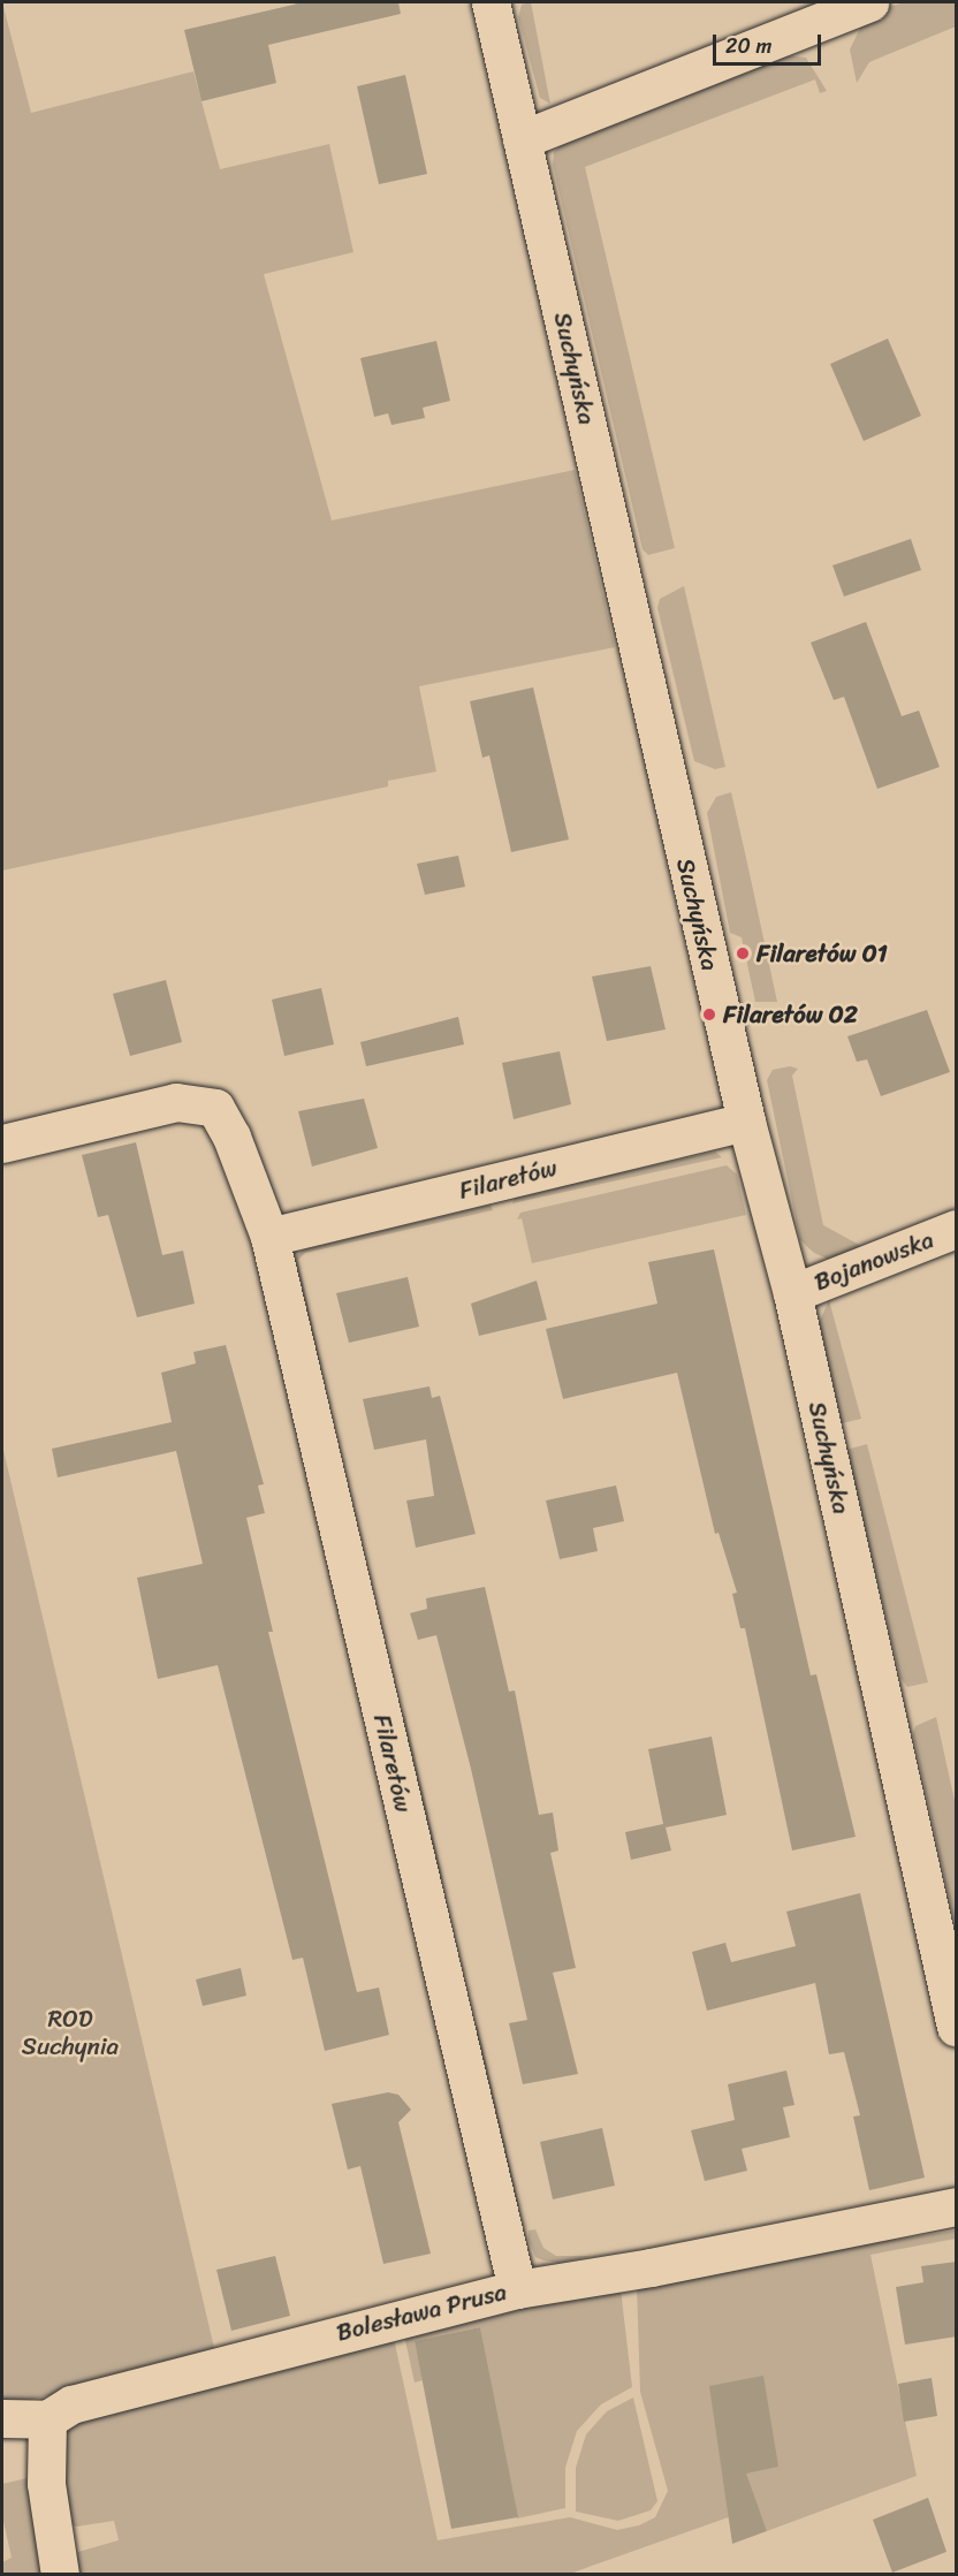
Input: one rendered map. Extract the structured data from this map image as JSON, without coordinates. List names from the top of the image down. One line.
{"streets":{"street":["Suchyńska","Filaretów","Bojanowska","Bolesława Prusa"]},"crossings":[["Suchyńska","Filaretów"],["Suchyńska","Bojanowska"],["Filaretów","Bolesława Prusa"]],"parks":["ROD Suchynia"],"places":["Filaretów 01","Filaretów 02"],"scale_bar":"20 m"}
